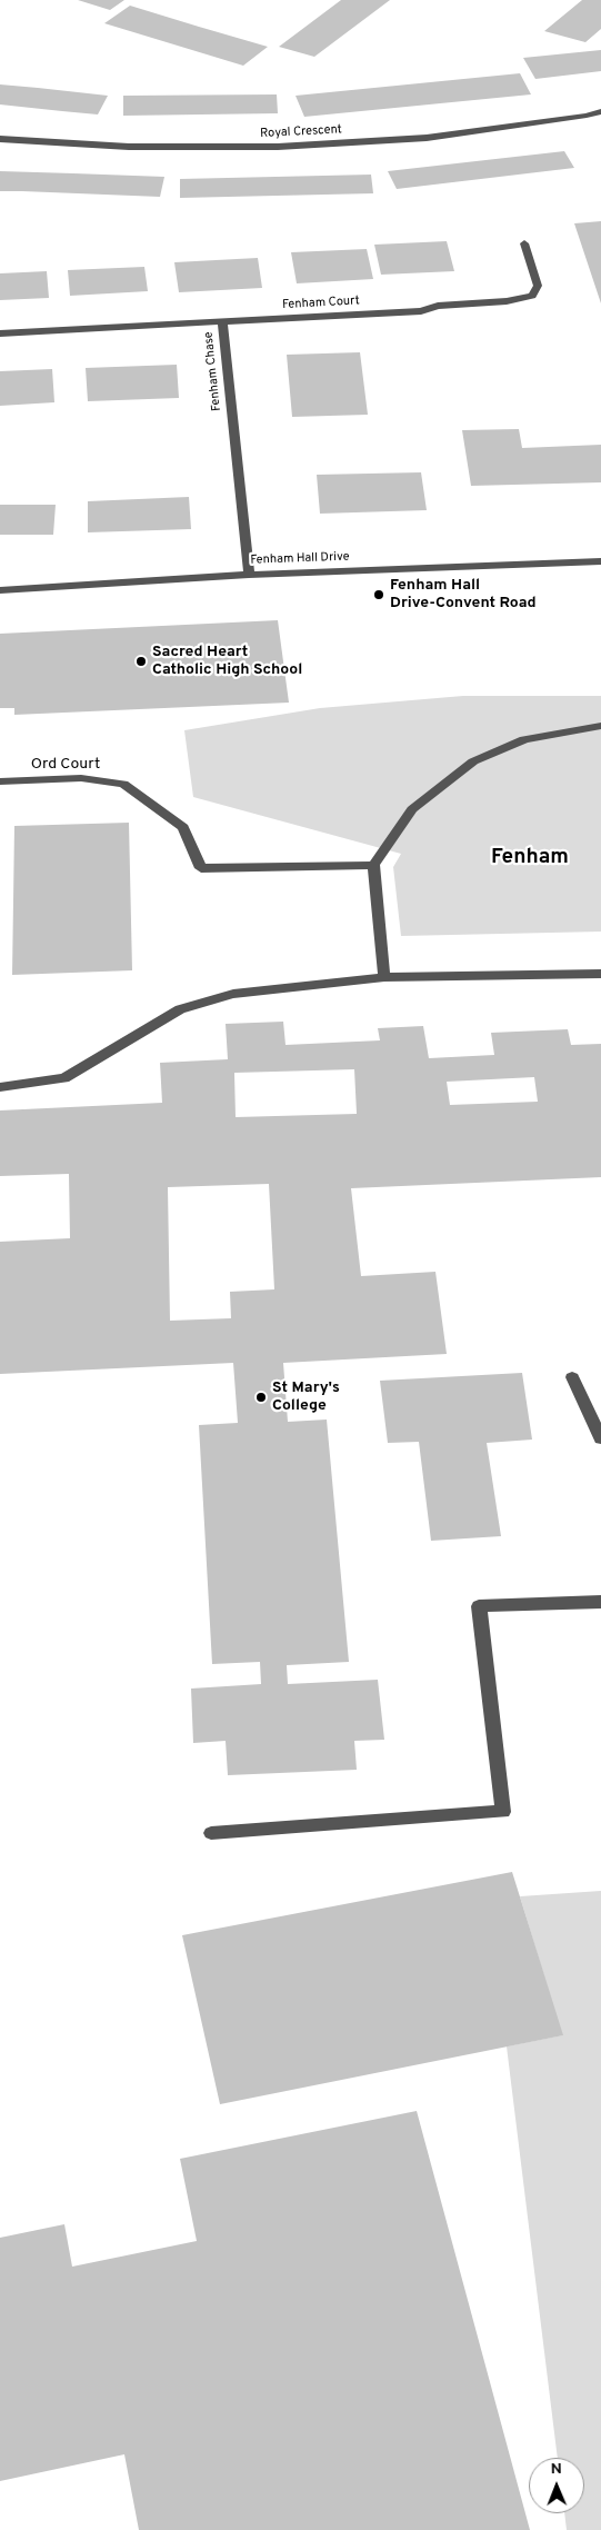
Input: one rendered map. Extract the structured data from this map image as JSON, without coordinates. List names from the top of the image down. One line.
{"streets":{"street":["Royal Crescent","Fenham Court","Fenham Chase","Fenham Hall Drive","Ord Court"]},"crossings":[["Fenham Court","Fenham Chase"],["Fenham Chase","Fenham Hall Drive"]],"districts":["Fenham"],"places":["Fenham Hall Drive-Convent Road","Sacred Heart Catholic High School","St Mary's College"],"north":"top"}
